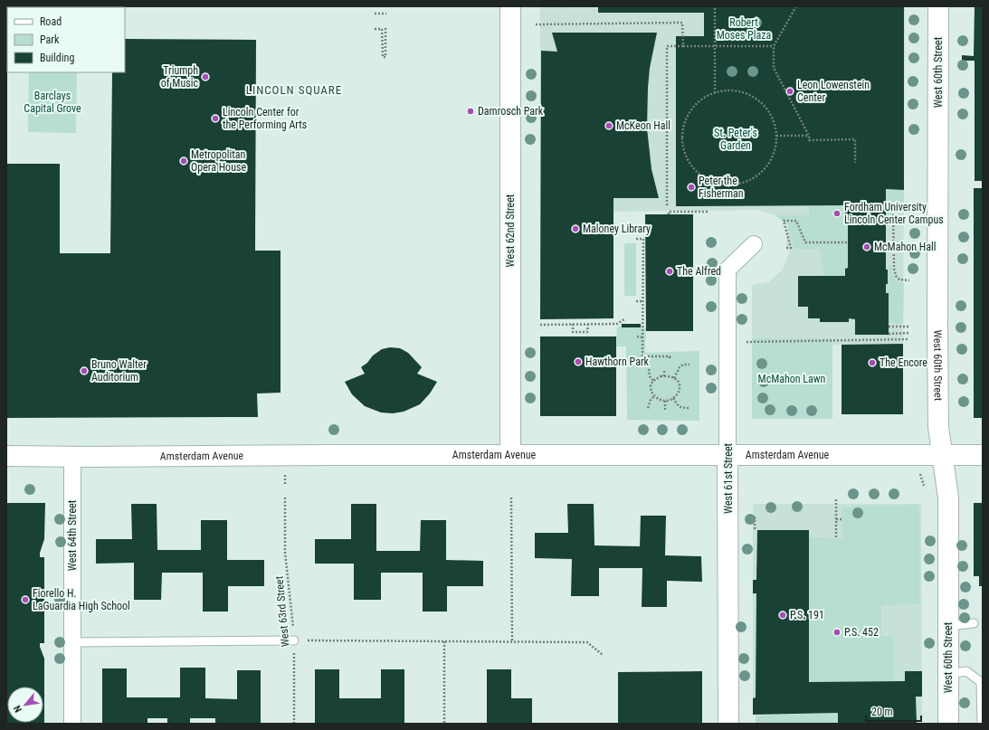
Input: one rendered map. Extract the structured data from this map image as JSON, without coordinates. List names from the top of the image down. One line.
{"streets":{"street":["West 60th Street","West 62nd Street","Amsterdam Avenue","West 61st Street","West 64th Street"],"path":["West 63rd Street"]},"crossings":[["West 60th Street","Amsterdam Avenue"],["West 62nd Street","Amsterdam Avenue"],["Amsterdam Avenue","West 61st Street"],["Amsterdam Avenue","West 64th Street"]],"districts":["LINCOLN SQUARE"],"parks":["Robert Moses Plaza","Barclays Capital Grove","St. Peter's Garden","McMahon Lawn"],"places":["Triumph of Music","Leon Lowenstein Center","Damrosch Park","Lincoln Center for the Performing Arts","McKeon Hall","Metropolitan Opera House","Peter the Fisherman","Fordham University Lincoln Center Campus","Maloney Library","McMahon Hall","The Alfred","Hawthorn Park","The Encore","Bruno Walter Auditorium","Fiorello H. LaGuardia High School","P.S. 191","P.S. 452"],"legend":["Road","Park","Building"],"scale_bar":"20 m","north":"bottom left"}
